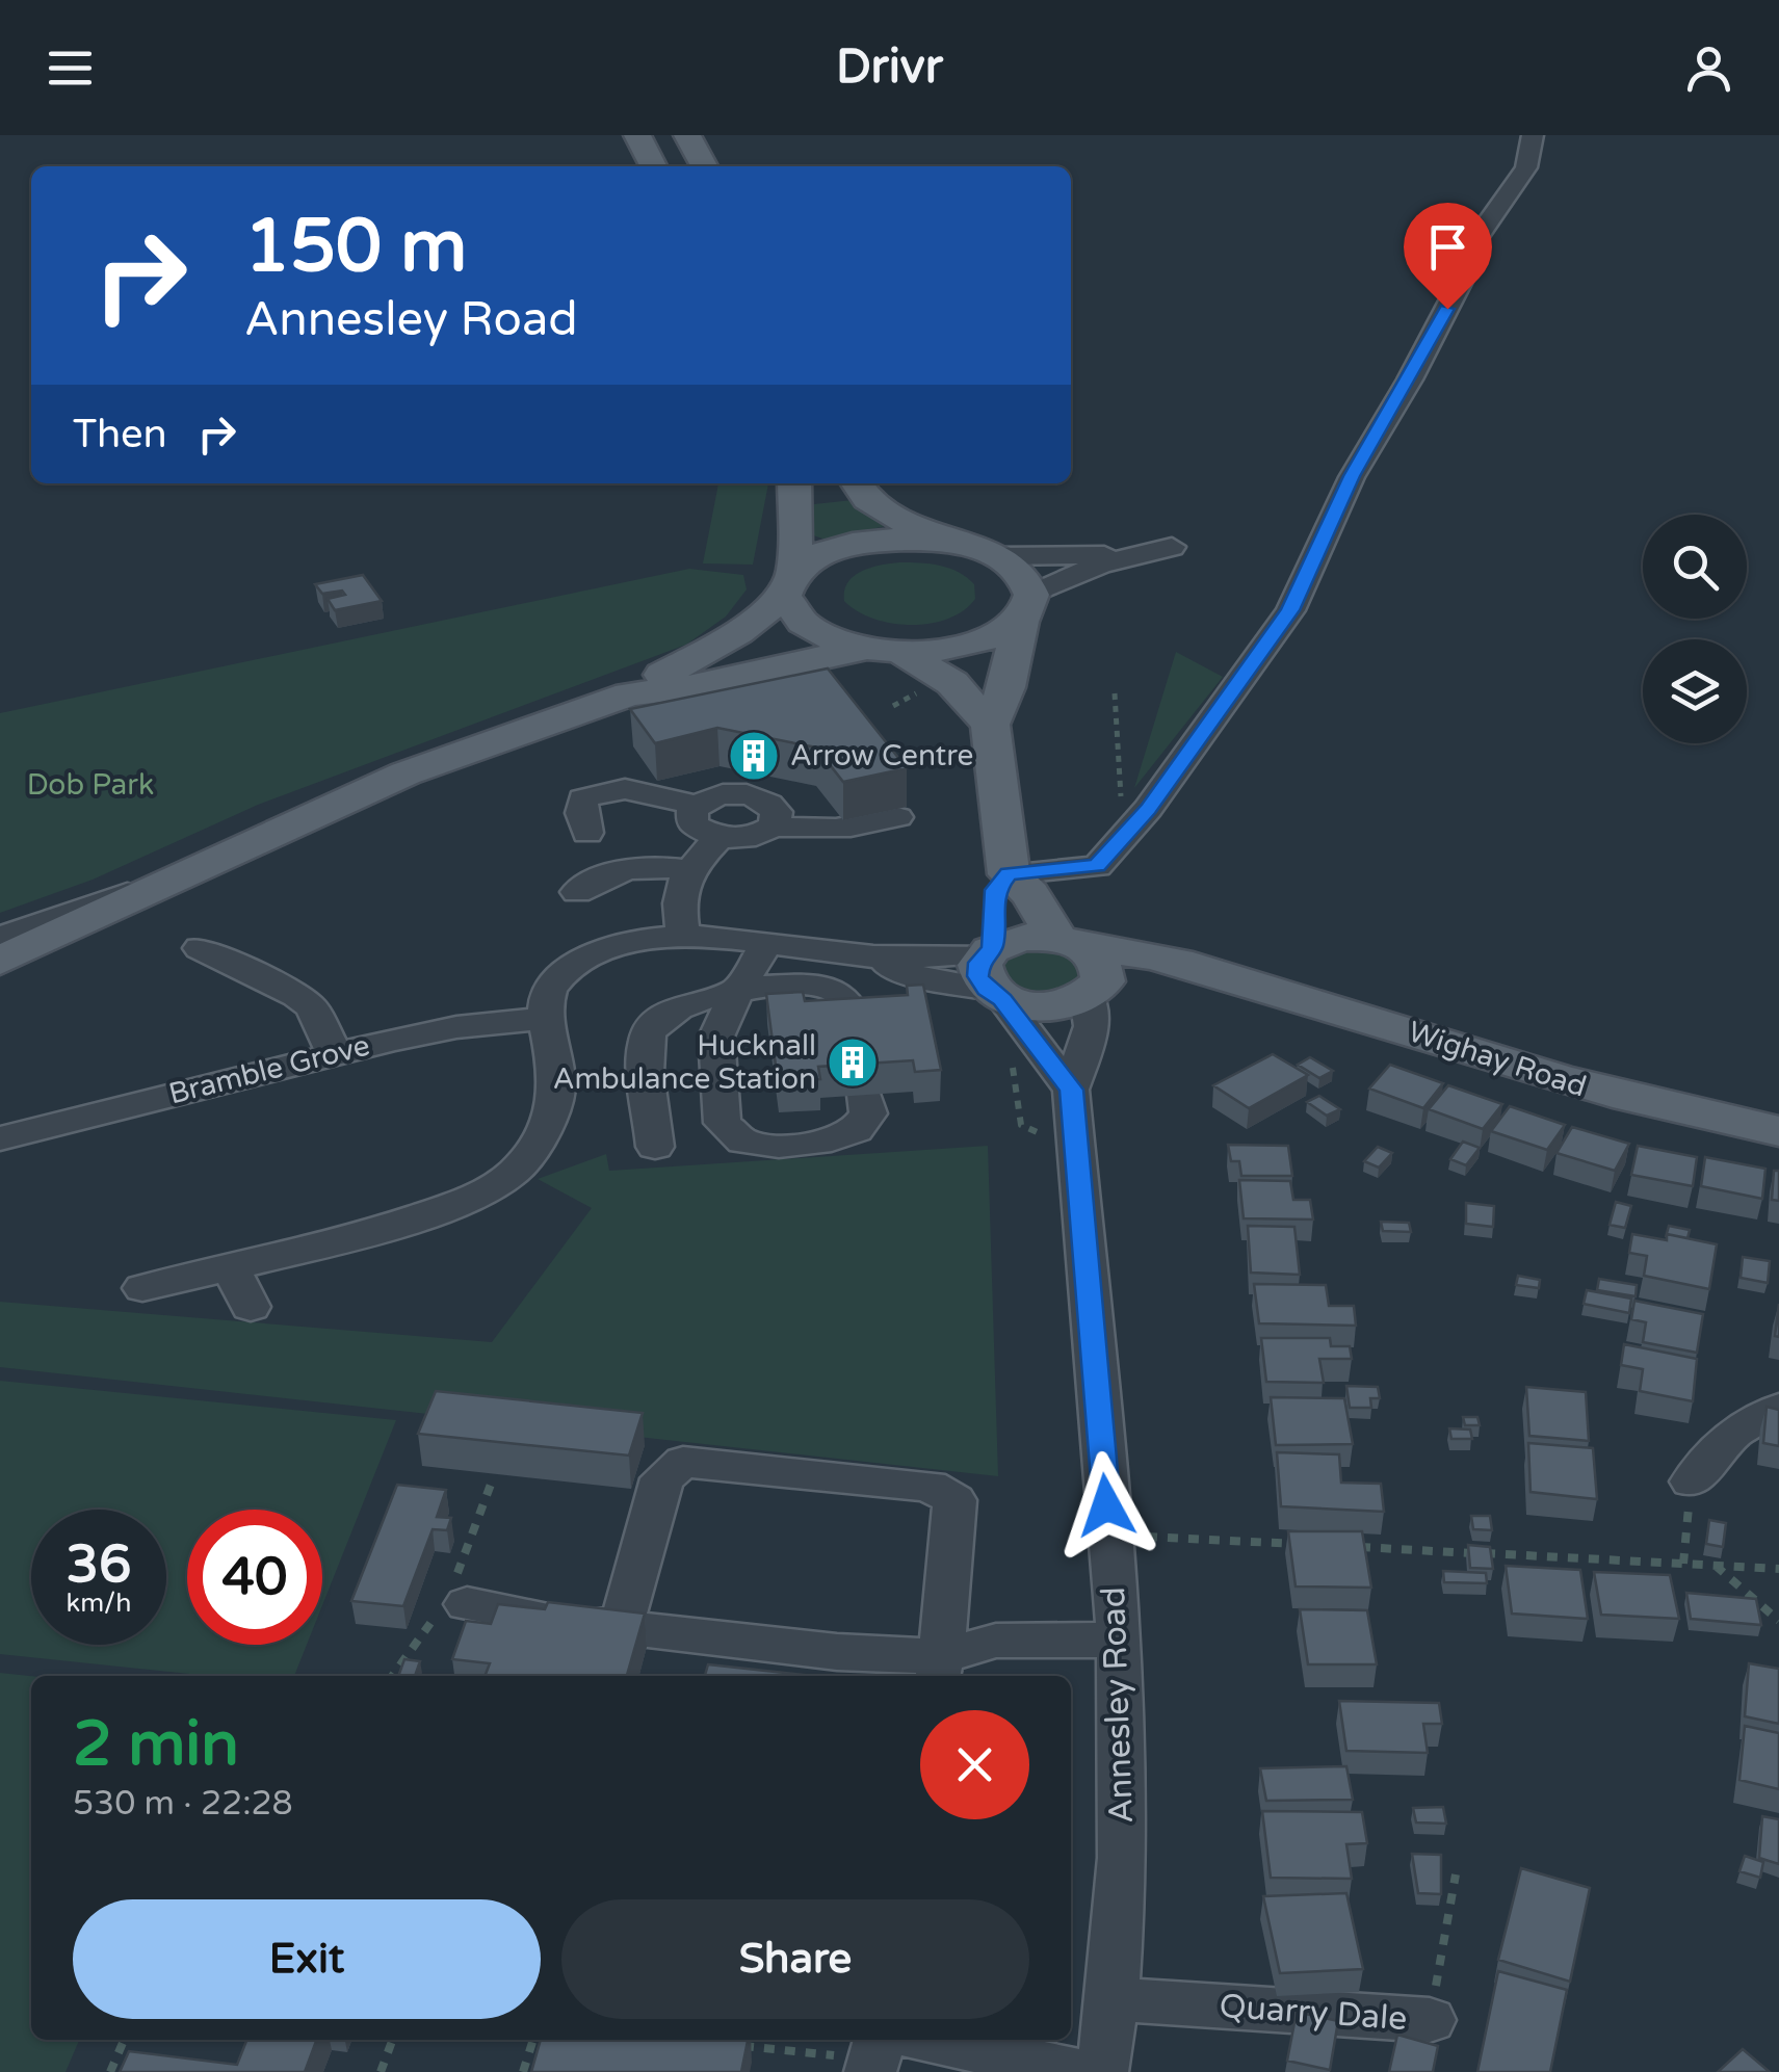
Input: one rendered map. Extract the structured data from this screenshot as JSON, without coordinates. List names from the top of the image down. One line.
{"streets":{"main road":["Wighay Road"],"street":["Bramble Grove","Annesley Road","Quarry Dale"]},"crossings":[["Wighay Road","Annesley Road"],["Annesley Road","Quarry Dale"]],"parks":["Dob Park"],"places":{"building":["Arrow Centre","Hucknall Ambulance Station"]},"page":{"header":"Drivr","turn":["150 m","Annesley Road"],"then":"Then","speed":"36 km/h","limit":"40","heading":["2 min","530 m · 22:28"],"buttons":["Exit","Share"]}}
